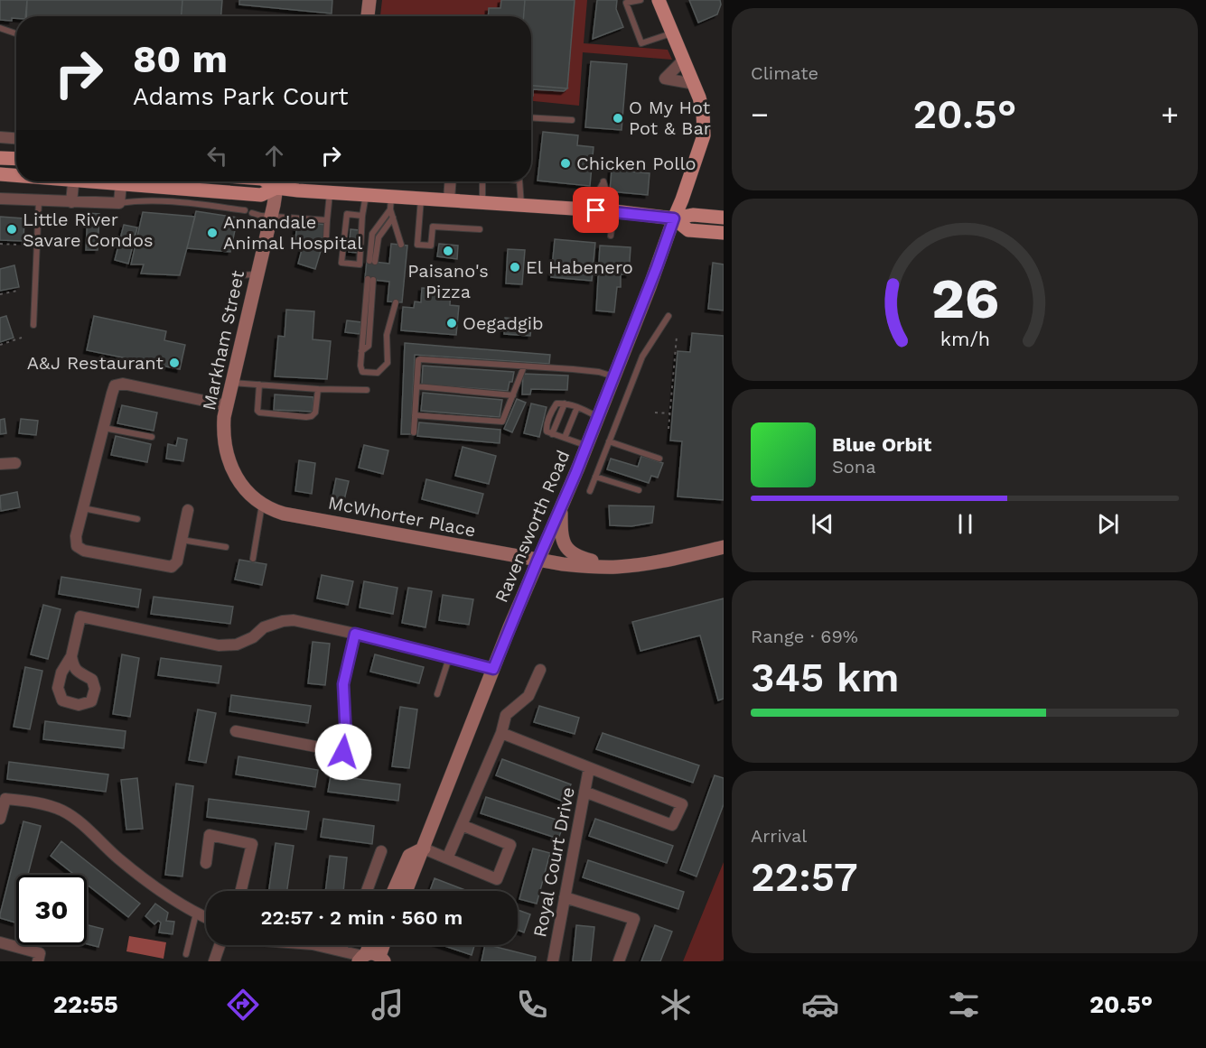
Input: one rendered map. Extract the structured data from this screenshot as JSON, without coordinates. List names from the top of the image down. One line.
{"streets":{"main road":["Markham Street","McWhorter Place","Ravensworth Road"],"street":["Royal Court Drive"]},"crossings":[["Markham Street","McWhorter Place"],["McWhorter Place","Ravensworth Road"]],"places":["O My Hot Pot & Bar","Chicken Pollo","Little River Savare Condos","Annandale Animal Hospital","Paisano's Pizza","El Habenero","Oegadgib","A&J Restaurant"],"page":{"tile":["Climate",["Range · 69%","345 km"],["Arrival","22:57"]],"turn":["80 m","Adams Park Court"],"heat":["−","20.5°","+"],"song":["Blue Orbit","Sona"],"limit":"30","trip":"22:57 · 2 min · 560 m","tabs":["22:55","20.5°"],"gauge":["26","km/h"]}}
